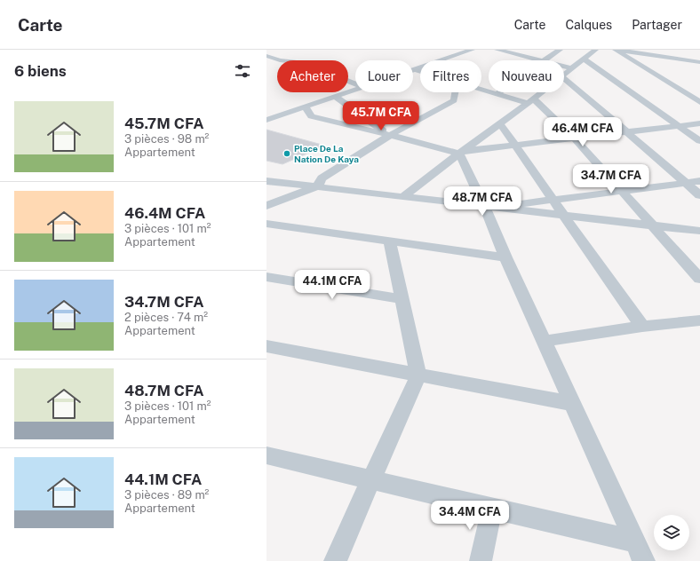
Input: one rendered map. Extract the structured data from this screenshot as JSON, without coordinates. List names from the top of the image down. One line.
{"places":["Place De La Nation De Kaya"],"page":{"header":"Carte","nav":["Carte","Calques","Partager"],"heading":"6 biens","chip":["Acheter","Louer","Filtres","Nouveau"],"list":[{"name":"45.7M CFA","note":"3 pièces · 98 m² · Appartement"},{"name":"46.4M CFA","note":"3 pièces · 101 m² · Appartement"},{"name":"34.7M CFA","note":"2 pièces · 74 m² · Appartement"},{"name":"48.7M CFA","note":"3 pièces · 101 m² · Appartement"},{"name":"44.1M CFA","note":"3 pièces · 89 m² · Appartement"}],"price":["45.7M CFA","46.4M CFA","34.7M CFA","48.7M CFA","44.1M CFA","34.4M CFA"]}}
